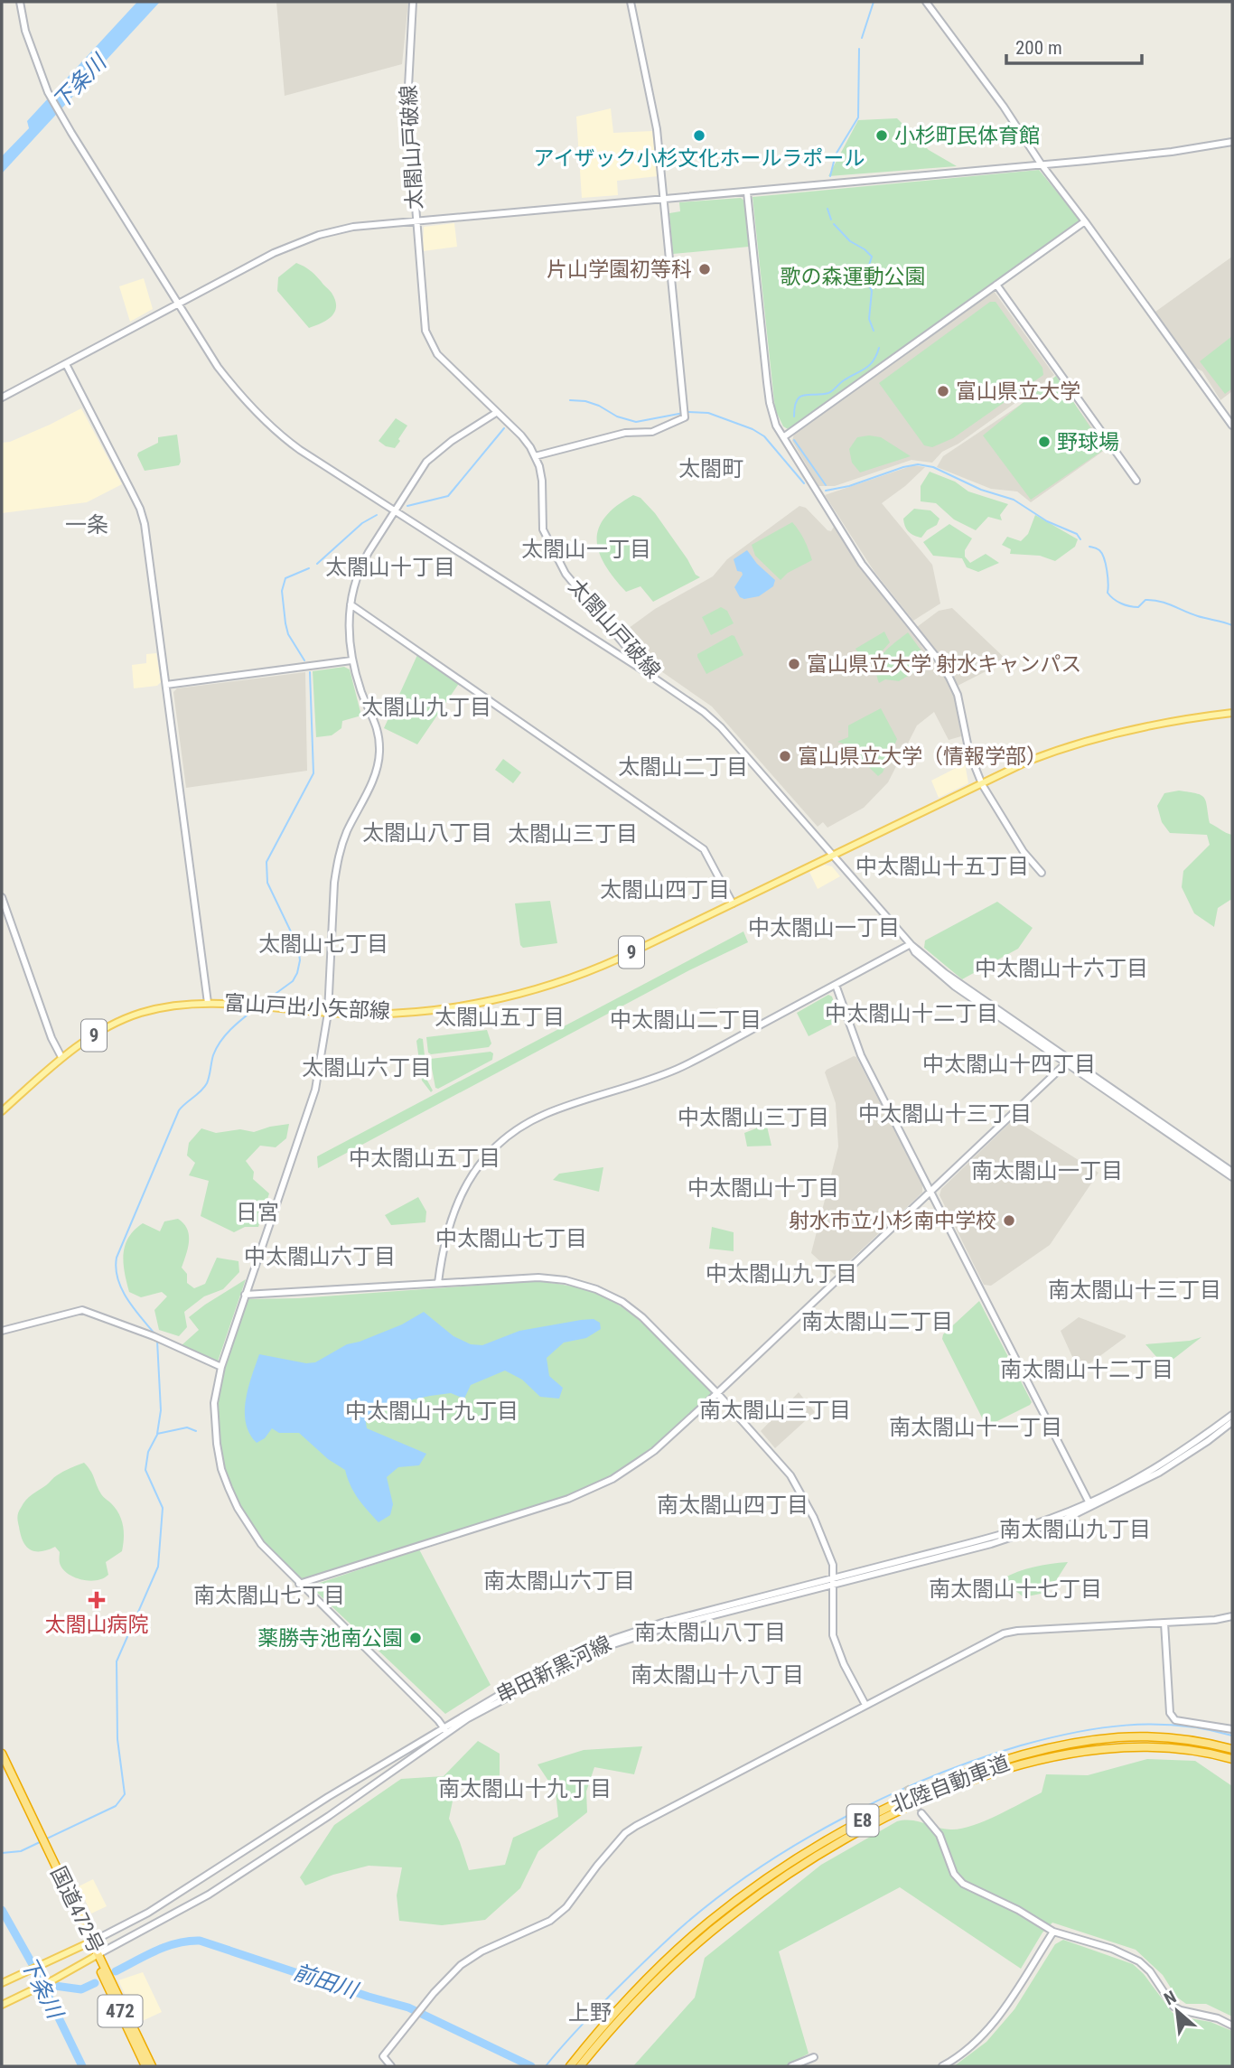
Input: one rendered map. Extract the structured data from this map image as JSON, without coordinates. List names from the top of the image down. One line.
{"streets":{"highway":["北陸自動車道","E8","国道472号","472"],"main road":["9","富山戸出小矢部線"],"street":["太閤山戸破線","串田新黒河線"]},"crossings":[["太閤山戸破線","富山戸出小矢部線"],["串田新黒河線","国道472号"]],"districts":["太閤町","一条","太閤山一丁目","太閤山十丁目","太閤山九丁目","太閤山二丁目","太閤山八丁目","太閤山三丁目","中太閤山十五丁目","太閤山四丁目","中太閤山一丁目","太閤山七丁目","中太閤山十六丁目","中太閤山十二丁目","太閤山五丁目","中太閤山二丁目","中太閤山十四丁目","太閤山六丁目","中太閤山十三丁目","中太閤山三丁目","中太閤山五丁目","南太閤山一丁目","中太閤山十丁目","日宮","中太閤山七丁目","中太閤山六丁目","中太閤山九丁目","南太閤山十三丁目","南太閤山二丁目","南太閤山十二丁目","南太閤山三丁目","中太閤山十九丁目","南太閤山十一丁目","南太閤山四丁目","南太閤山九丁目","南太閤山六丁目","南太閤山十七丁目","南太閤山七丁目","南太閤山八丁目","南太閤山十八丁目","南太閤山十九丁目","上野"],"water":["下条川","前田川"],"parks":["歌の森運動公園"],"places":{"other":["アイザック小杉文化ホールラポール","小杉町民体育館","片山学園初等科","富山県立大学","野球場","富山県立大学 射水キャンパス","富山県立大学（情報学部）","射水市立小杉南中学校","薬勝寺池南公園"],"health":["太閤山病院"]},"scale_bar":"200 m","north":"top left"}
